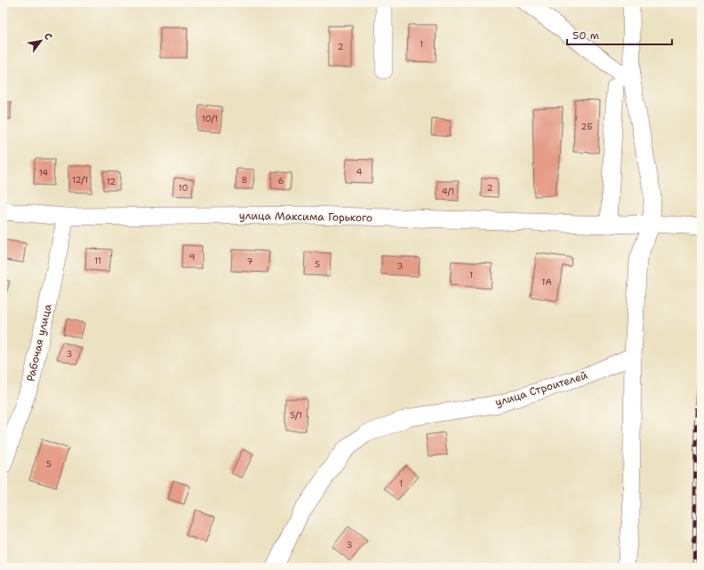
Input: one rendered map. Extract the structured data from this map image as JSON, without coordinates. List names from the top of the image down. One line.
{"streets":{"street":["улица Максима Горького","Рабочая улица","улица Строителей"]},"crossings":[["улица Максима Горького","Рабочая улица"]],"house_numbers":["1","2","10/1","2Б","4","14","12/1","8","6","12","10","2","4/1","9","11","7","5","3","1","1А","3","5/1","5","1","3"],"scale_bar":"50 m","north":"top right"}
